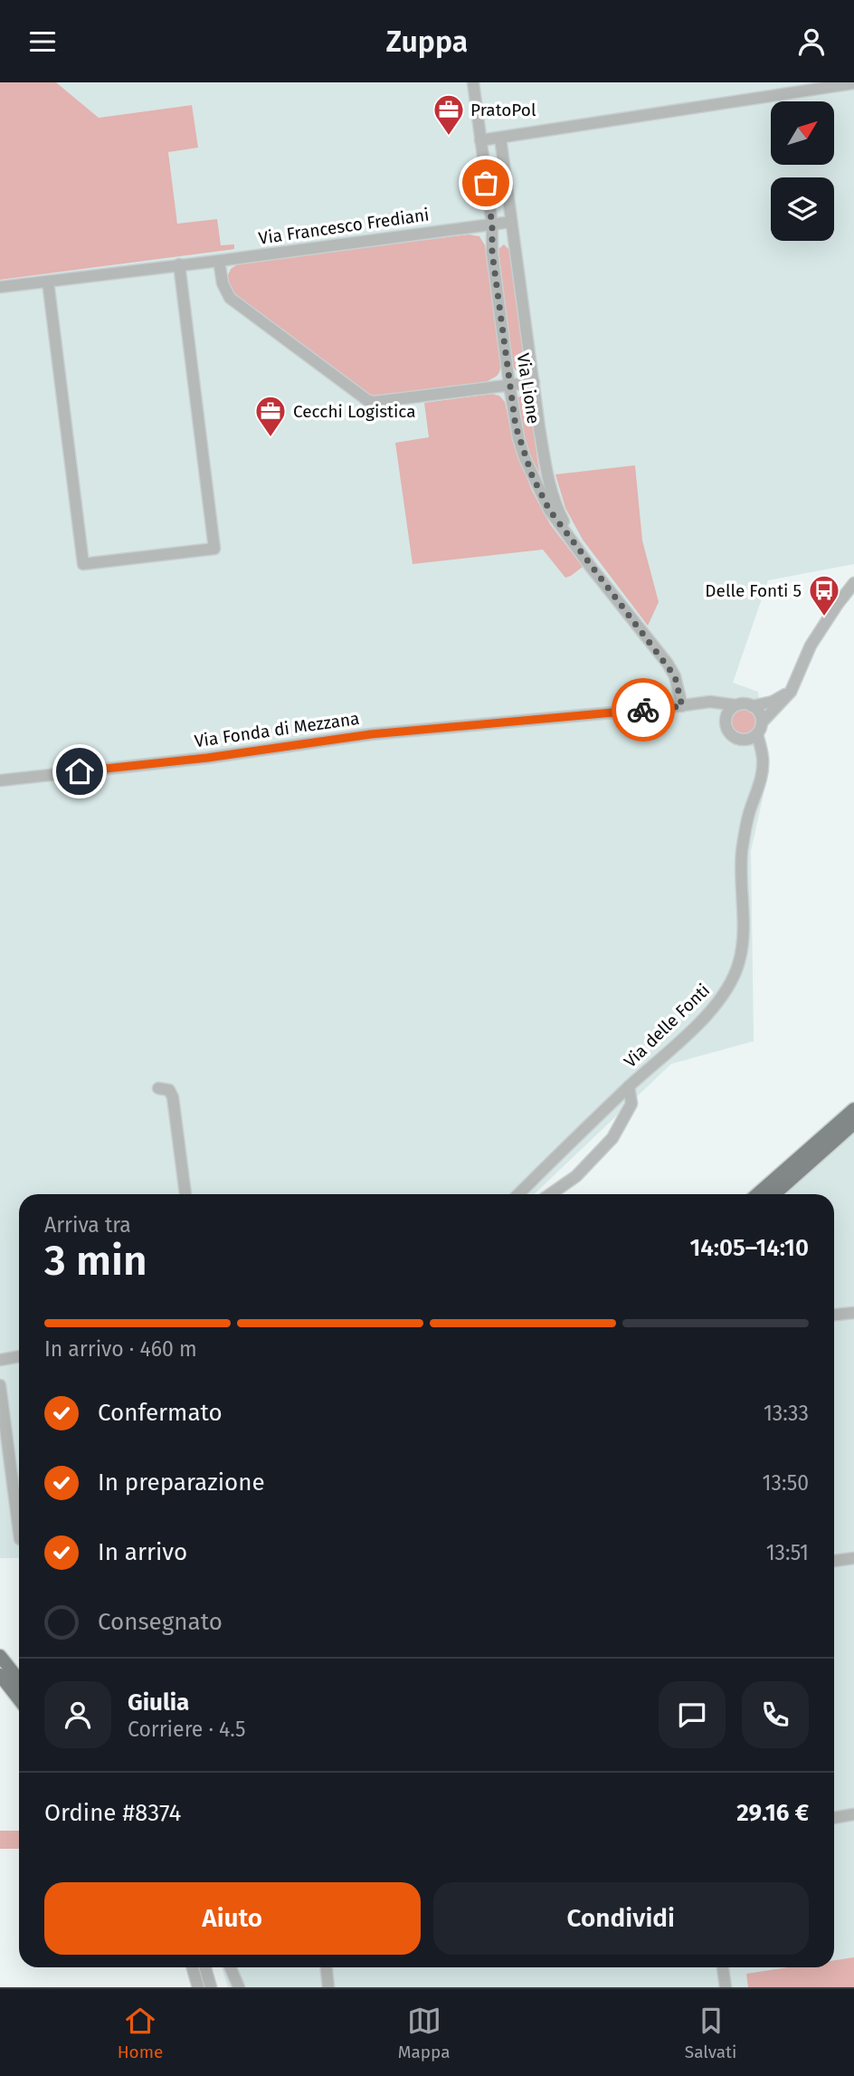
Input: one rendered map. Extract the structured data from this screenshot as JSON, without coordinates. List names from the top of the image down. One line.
{"streets":{"street":["Via Francesco Frediani","Via Lione","Via Fonda di Mezzana","Via delle Fonti"]},"crossings":[["Via Francesco Frediani","Via Lione"],["Via Lione","Via Fonda di Mezzana"],["Via Fonda di Mezzana","Via delle Fonti"]],"places":{"office":["PratoPol","Cecchi Logistica"],"bus stop":["Delle Fonti 5"]},"north":"top right","page":{"header":"Zuppa","heading":["3 min","Arriva tra","14:05–14:10"],"panel":["Giulia","Corriere · 4.5","Ordine #8374","29.16 €"],"bar":"In arrivo · 460 m","list":[["Confermato","13:33"],["In preparazione","13:50"],["In arrivo","13:51"],"Consegnato"],"buttons":["Aiuto","Condividi"],"tabs":["Home","Mappa","Salvati"]}}
